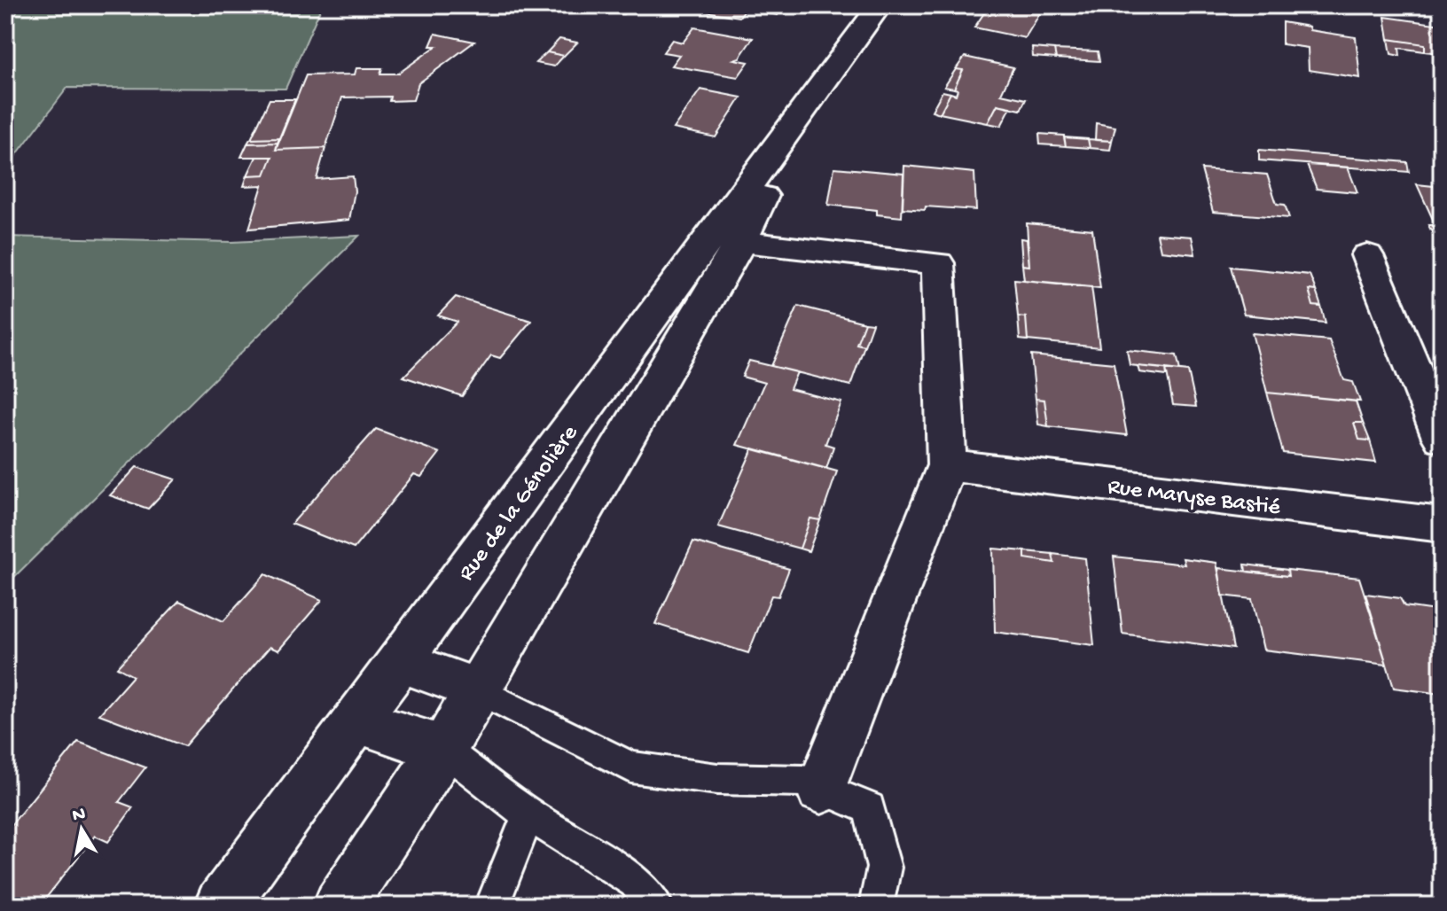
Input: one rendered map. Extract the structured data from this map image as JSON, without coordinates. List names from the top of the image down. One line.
{"streets":{"street":["Rue Maryse Bastié","Rue de la Génolière"]},"north":"top"}
